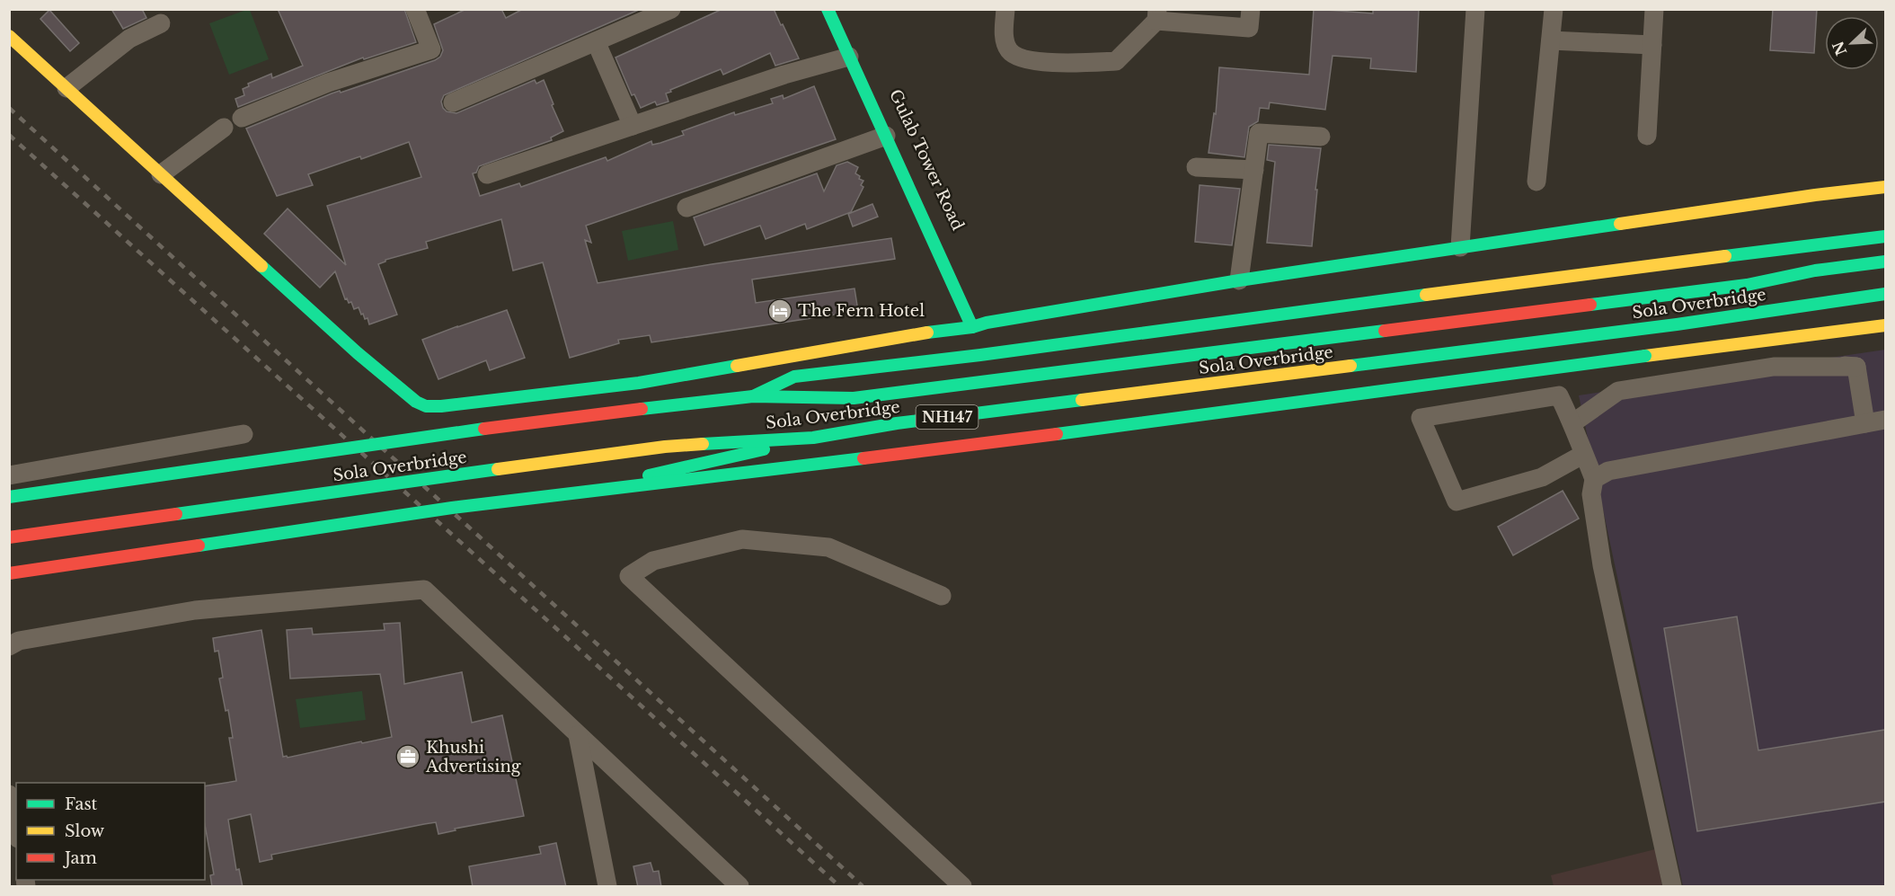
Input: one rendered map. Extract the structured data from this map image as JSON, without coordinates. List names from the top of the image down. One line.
{"streets":{"main road":["Gulab Tower Road","Sola Overbridge","NH147"]},"places":{"hotel":["The Fern Hotel"],"office":["Khushi Advertising"]},"legend":["Fast","Slow","Jam"],"north":"bottom left"}
